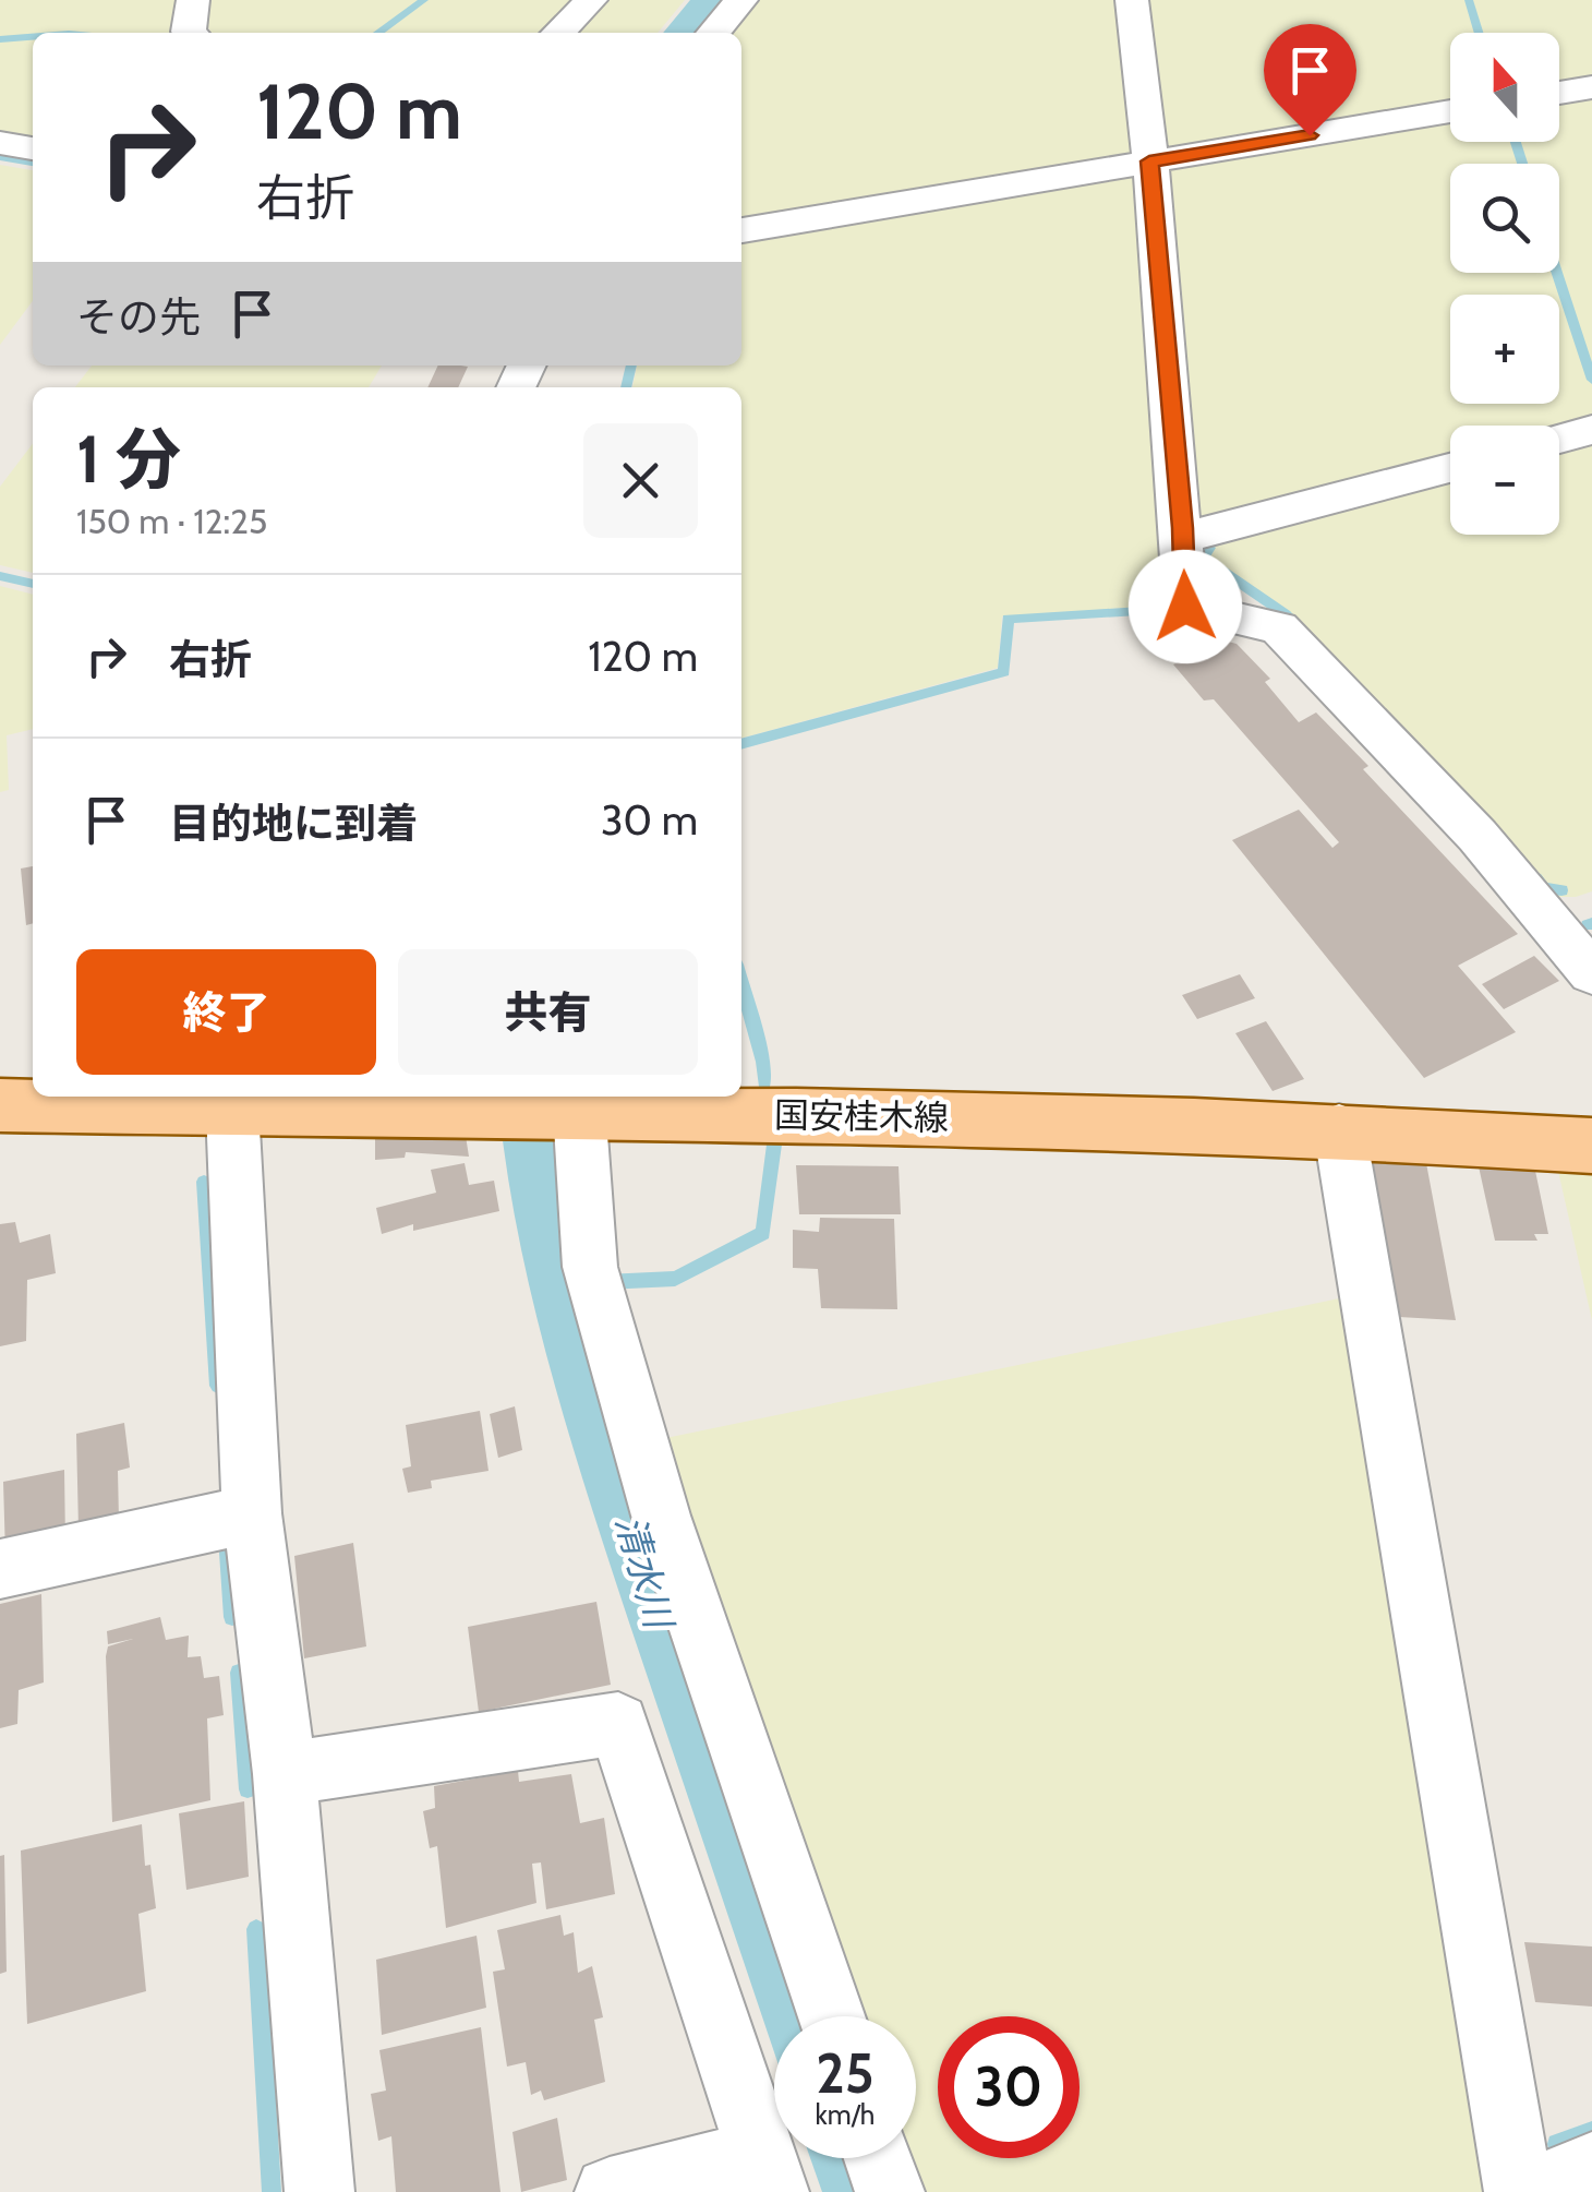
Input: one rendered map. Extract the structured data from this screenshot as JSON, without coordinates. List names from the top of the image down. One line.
{"streets":{"main road":["国安桂木線"]},"water":["清水川"],"north":"top","page":{"map_buttons":["+","−"],"turn":["120 m","右折"],"then":"その先","heading":["1 分","150 m · 12:25"],"list":[{"name":"右折","value":"120 m"},{"name":"目的地に到着","value":"30 m"}],"buttons":["終了","共有"],"speed":"25 km/h","limit":"30"}}
